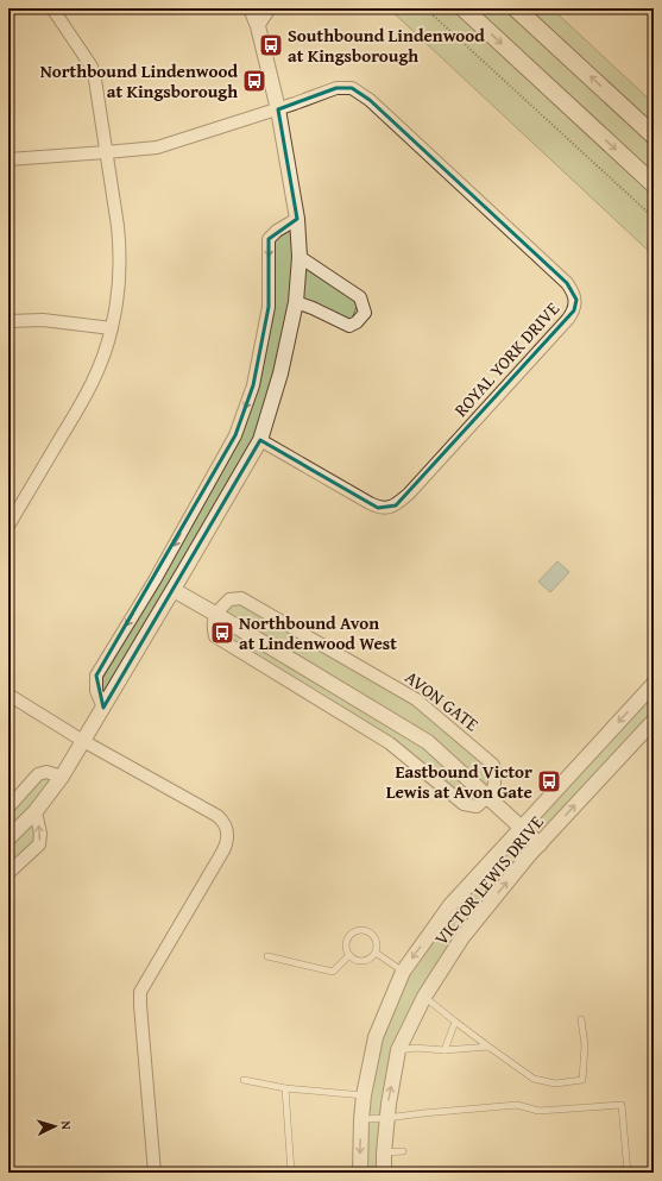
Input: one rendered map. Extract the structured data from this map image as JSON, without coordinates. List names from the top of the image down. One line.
{"streets":{"street":["ROYAL YORK DRIVE","AVON GATE","VICTOR LEWIS DRIVE"]},"places":{"bus stop":["Southbound Lindenwood at Kingsborough","Northbound Lindenwood at Kingsborough","Northbound Avon at Lindenwood West","Eastbound Victor Lewis at Avon Gate"]},"north":"right"}
